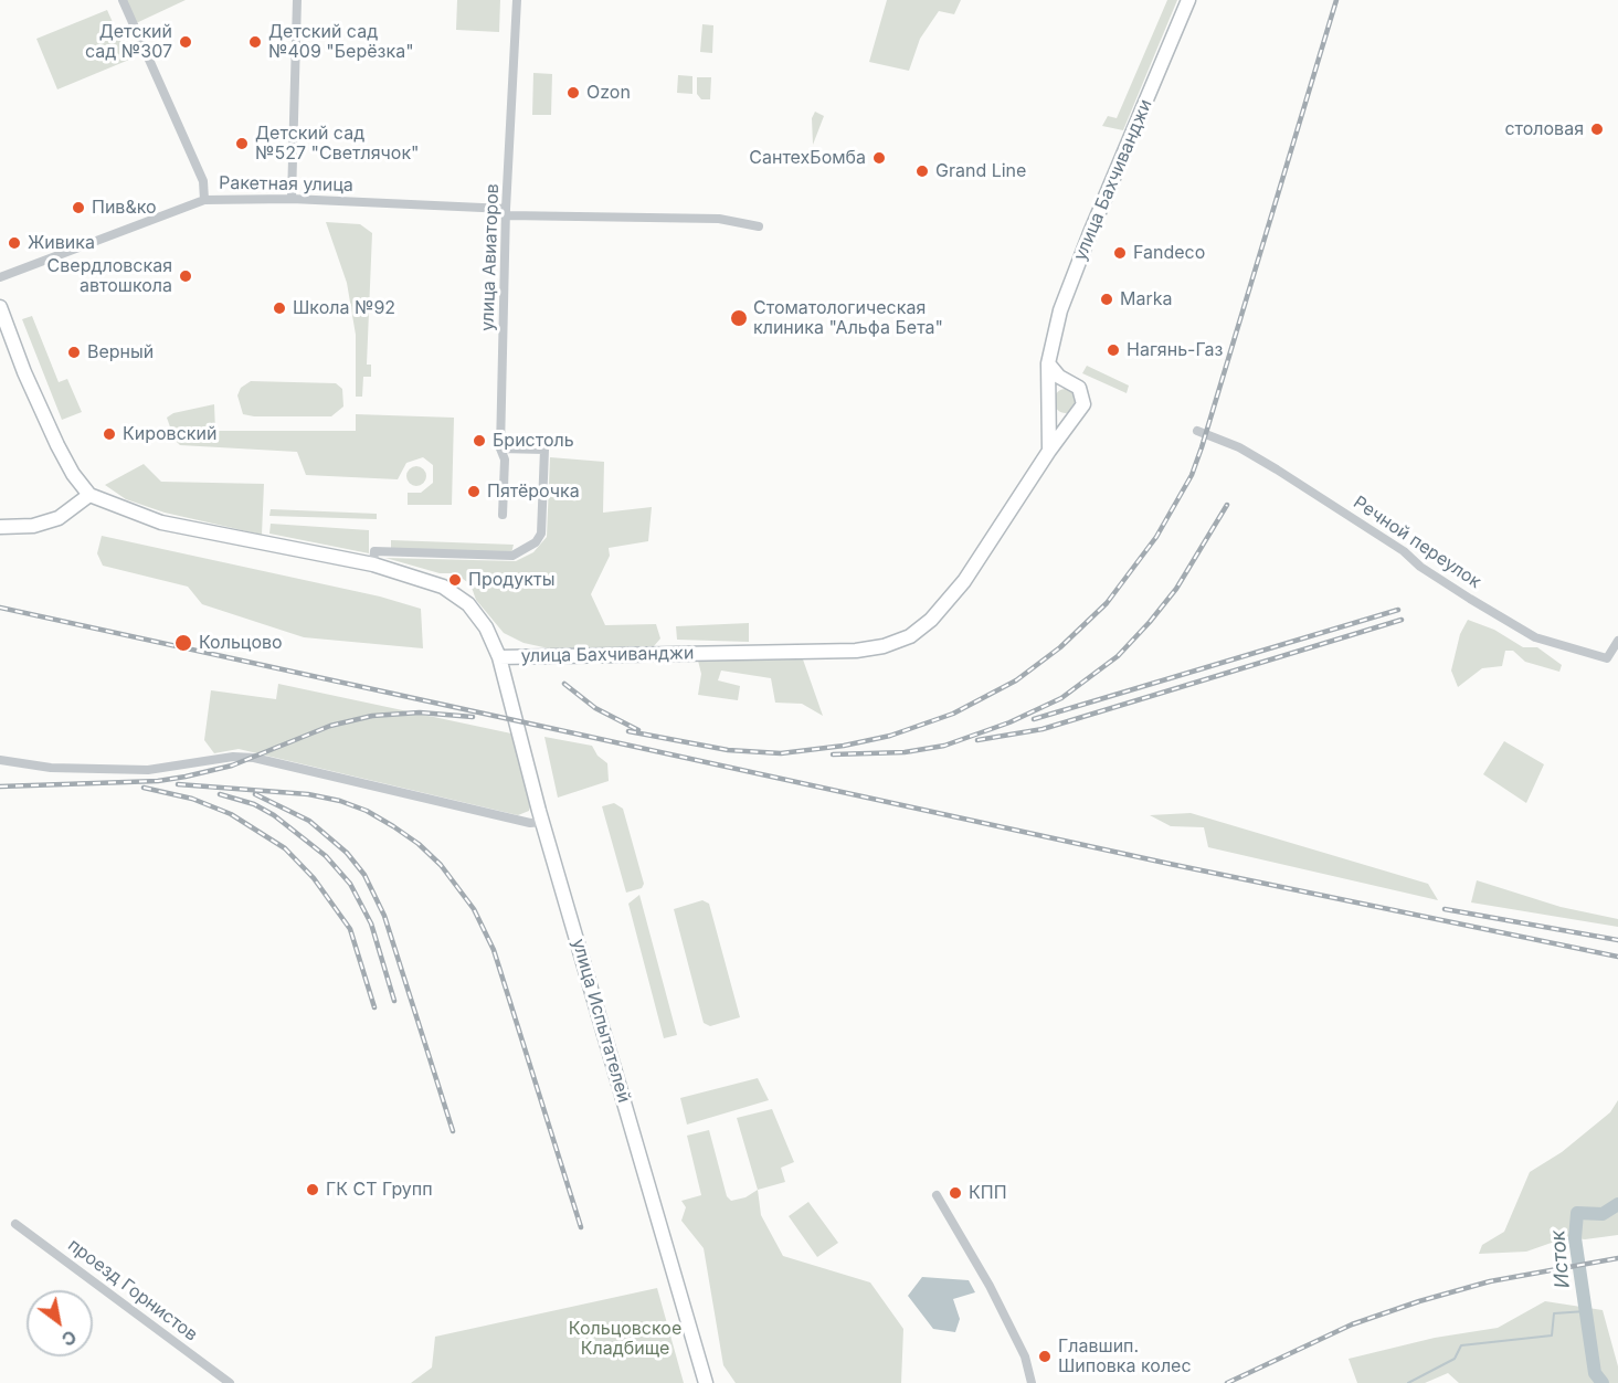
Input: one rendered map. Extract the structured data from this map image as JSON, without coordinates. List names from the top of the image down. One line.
{"streets":{"main road":["улица Бахчиванджи","улица Испытателей"],"street":["Ракетная улица","улица Авиаторов","Речной переулок","проезд Горнистов"]},"crossings":[["улица Бахчиванджи","улица Испытателей"],["Ракетная улица","улица Авиаторов"]],"water":["Исток"],"parks":["Кольцовское Кладбище"],"places":["Детский сад №307","Детский сад №409 \"Берёзка\"","Ozon","столовая","Детский сад №527 \"Светлячок\"","СантехБомба","Grand Line","Пив&ко","Живика","Fandeco","Свердловская автошкола","Marka","Школа №92","Стоматологическая клиника \"Альфа Бета\"","Нагянь-Газ","Верный","Кировский","Бристоль","Пятёрочка","Продукты","Кольцово","ГК СТ Групп","КПП","Главшип. Шиповка колес"],"north":"bottom right"}
